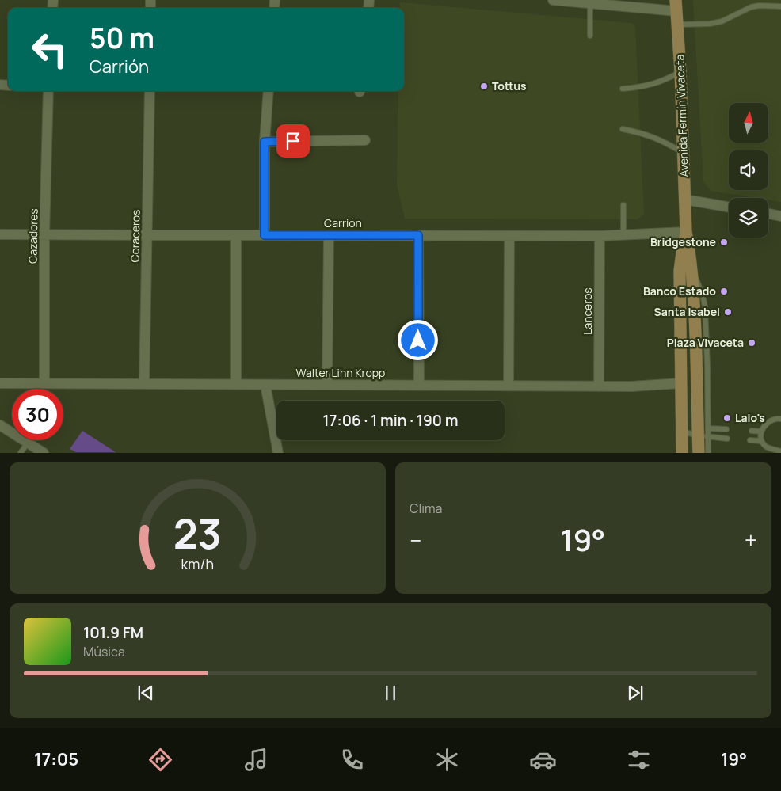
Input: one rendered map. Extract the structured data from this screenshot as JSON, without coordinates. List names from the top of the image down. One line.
{"streets":{"main road":["Avenida Fermín Vivaceta"],"street":["Carrión","Cazadores","Coraceros","Lanceros","Walter Lihn Kropp"]},"crossings":[["Avenida Fermín Vivaceta","Carrión"],["Avenida Fermín Vivaceta","Walter Lihn Kropp"],["Carrión","Cazadores"],["Carrión","Coraceros"],["Carrión","Lanceros"],["Cazadores","Walter Lihn Kropp"],["Coraceros","Walter Lihn Kropp"],["Lanceros","Walter Lihn Kropp"]],"places":["Tottus","Bridgestone","Banco Estado","Santa Isabel","Plaza Vivaceta","Lalo's"],"north":"top","page":{"turn":["50 m","Carrión"],"limit":"30","trip":"17:06 · 1 min · 190 m","tile":"Clima","heat":["−","19°","+"],"song":["101.9 FM","Música"],"tabs":["17:05","19°"],"gauge":["23","km/h"]}}
